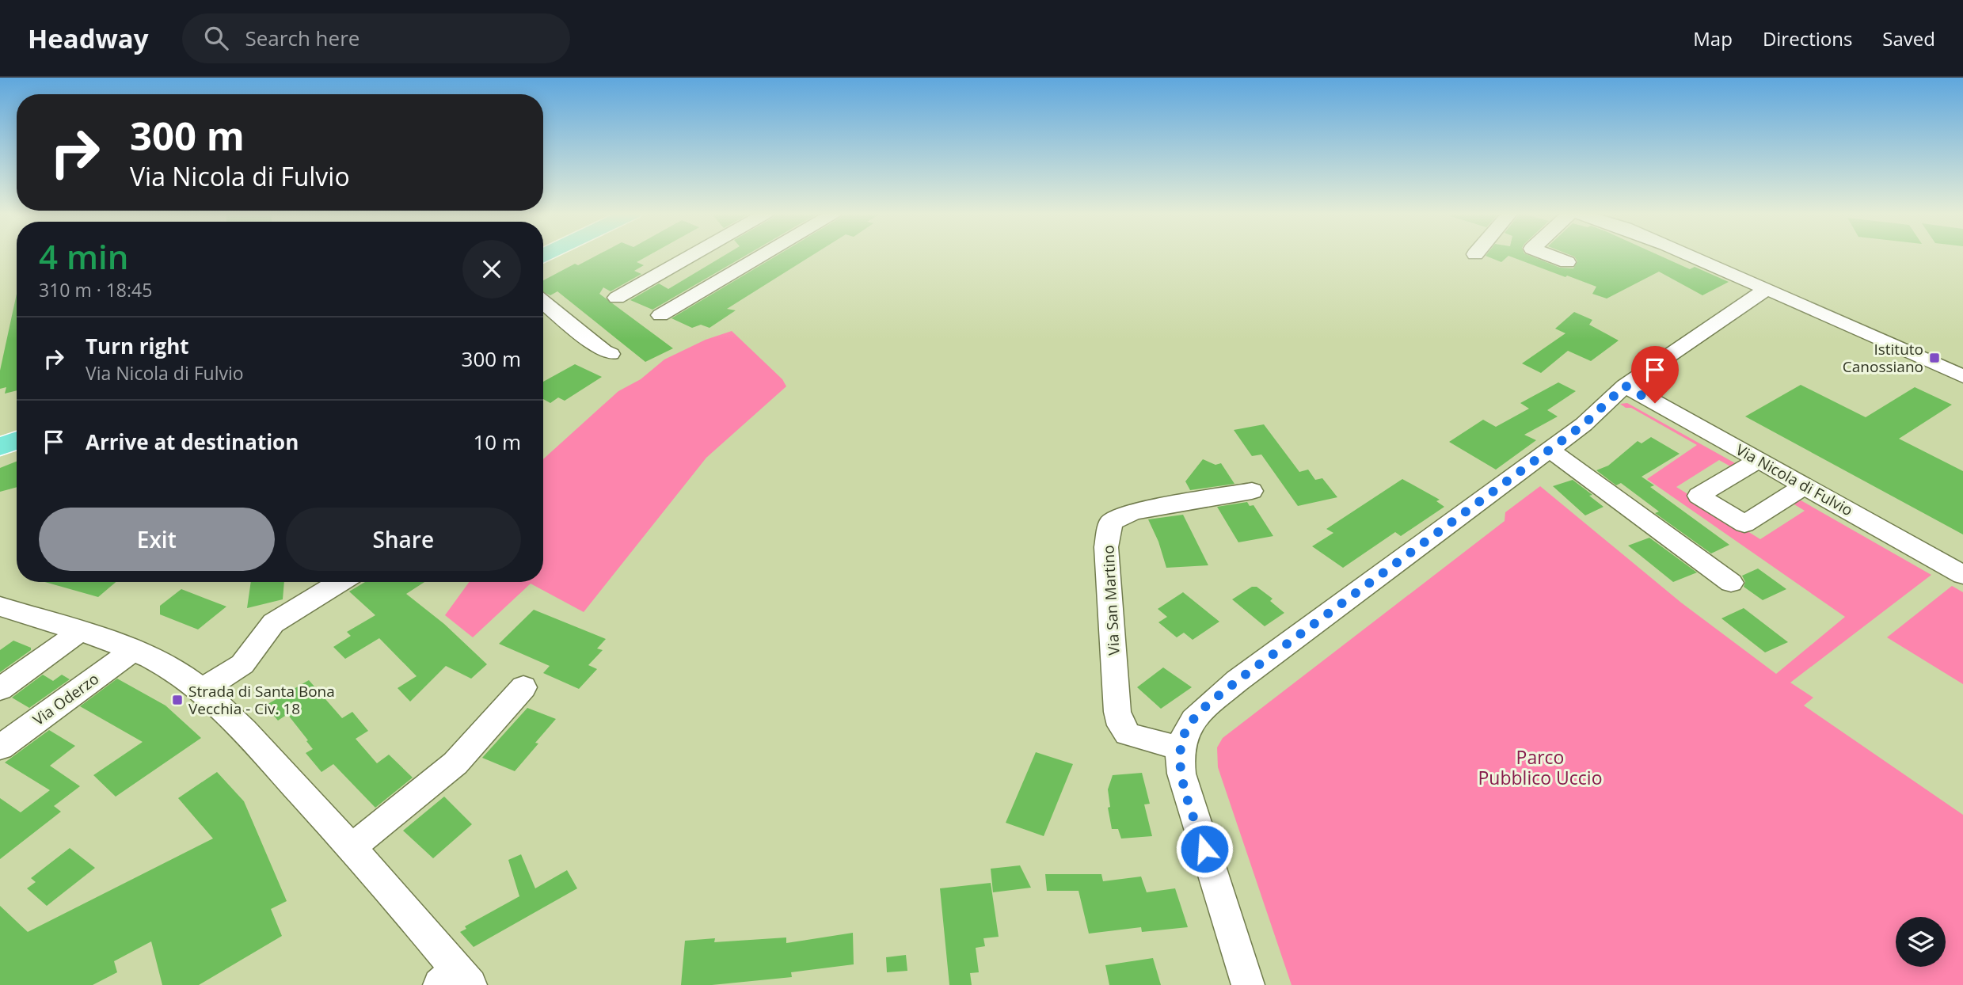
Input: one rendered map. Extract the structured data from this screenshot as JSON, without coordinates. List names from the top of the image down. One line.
{"streets":{"street":["Via Nicola di Fulvio","Via San Martino","Via Oderzo"]},"parks":["Parco Pubblico Uccio"],"places":{"transit":["Istituto Canossiano","Strada di Santa Bona Vecchia - Civ. 18"]},"page":{"header":"Headway","search":"Search here","nav":["Map","Directions","Saved"],"turn":["300 m","Via Nicola di Fulvio"],"heading":["4 min","310 m · 18:45"],"list":[{"name":"Turn right","note":"Via Nicola di Fulvio","value":"300 m"},{"name":"Arrive at destination","value":"10 m"}],"buttons":["Exit","Share"]}}
